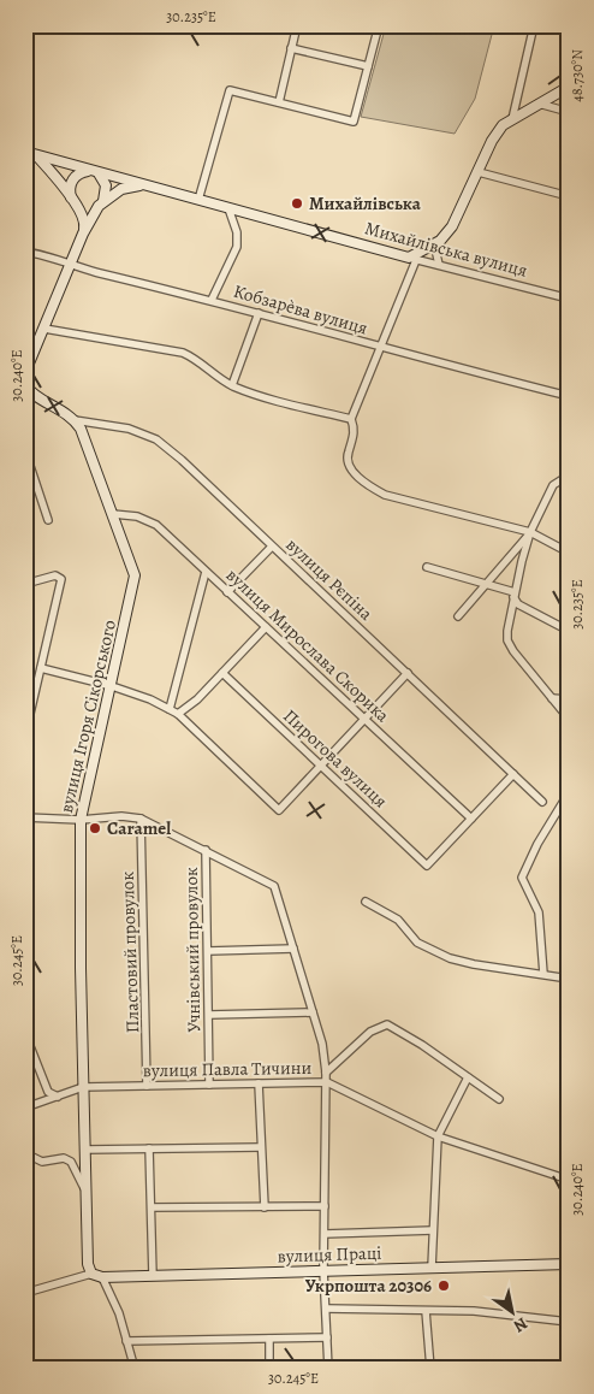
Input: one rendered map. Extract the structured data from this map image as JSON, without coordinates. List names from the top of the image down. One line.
{"streets":{"main road":["Михайлівська вулиця","вулиця Ігоря Сікорського","вулиця Праці"],"street":["Кобзарèва вулиця","вулиця Рєпіна","вулиця Мирослава Скорика","Пирогова вулиця","Учнівський провулок","Пластовий провулок","вулиця Павла Тичини"]},"crossings":[["вулиця Рєпіна","вулиця Ігоря Сікорського"],["вулиця Мирослава Скорика","вулиця Ігоря Сікорського"],["вулиця Мирослава Скорика","Пирогова вулиця"],["вулиця Ігоря Сікорського","вулиця Павла Тичини"],["вулиця Ігоря Сікорського","вулиця Праці"],["Учнівський провулок","вулиця Павла Тичини"],["Пластовий провулок","вулиця Павла Тичини"]],"places":["Михайлівська","Caramel","Укрпошта 20306"],"north":"bottom right","coordinates":["30.235°E","48.730°N","30.240°E","30.245°E"]}
